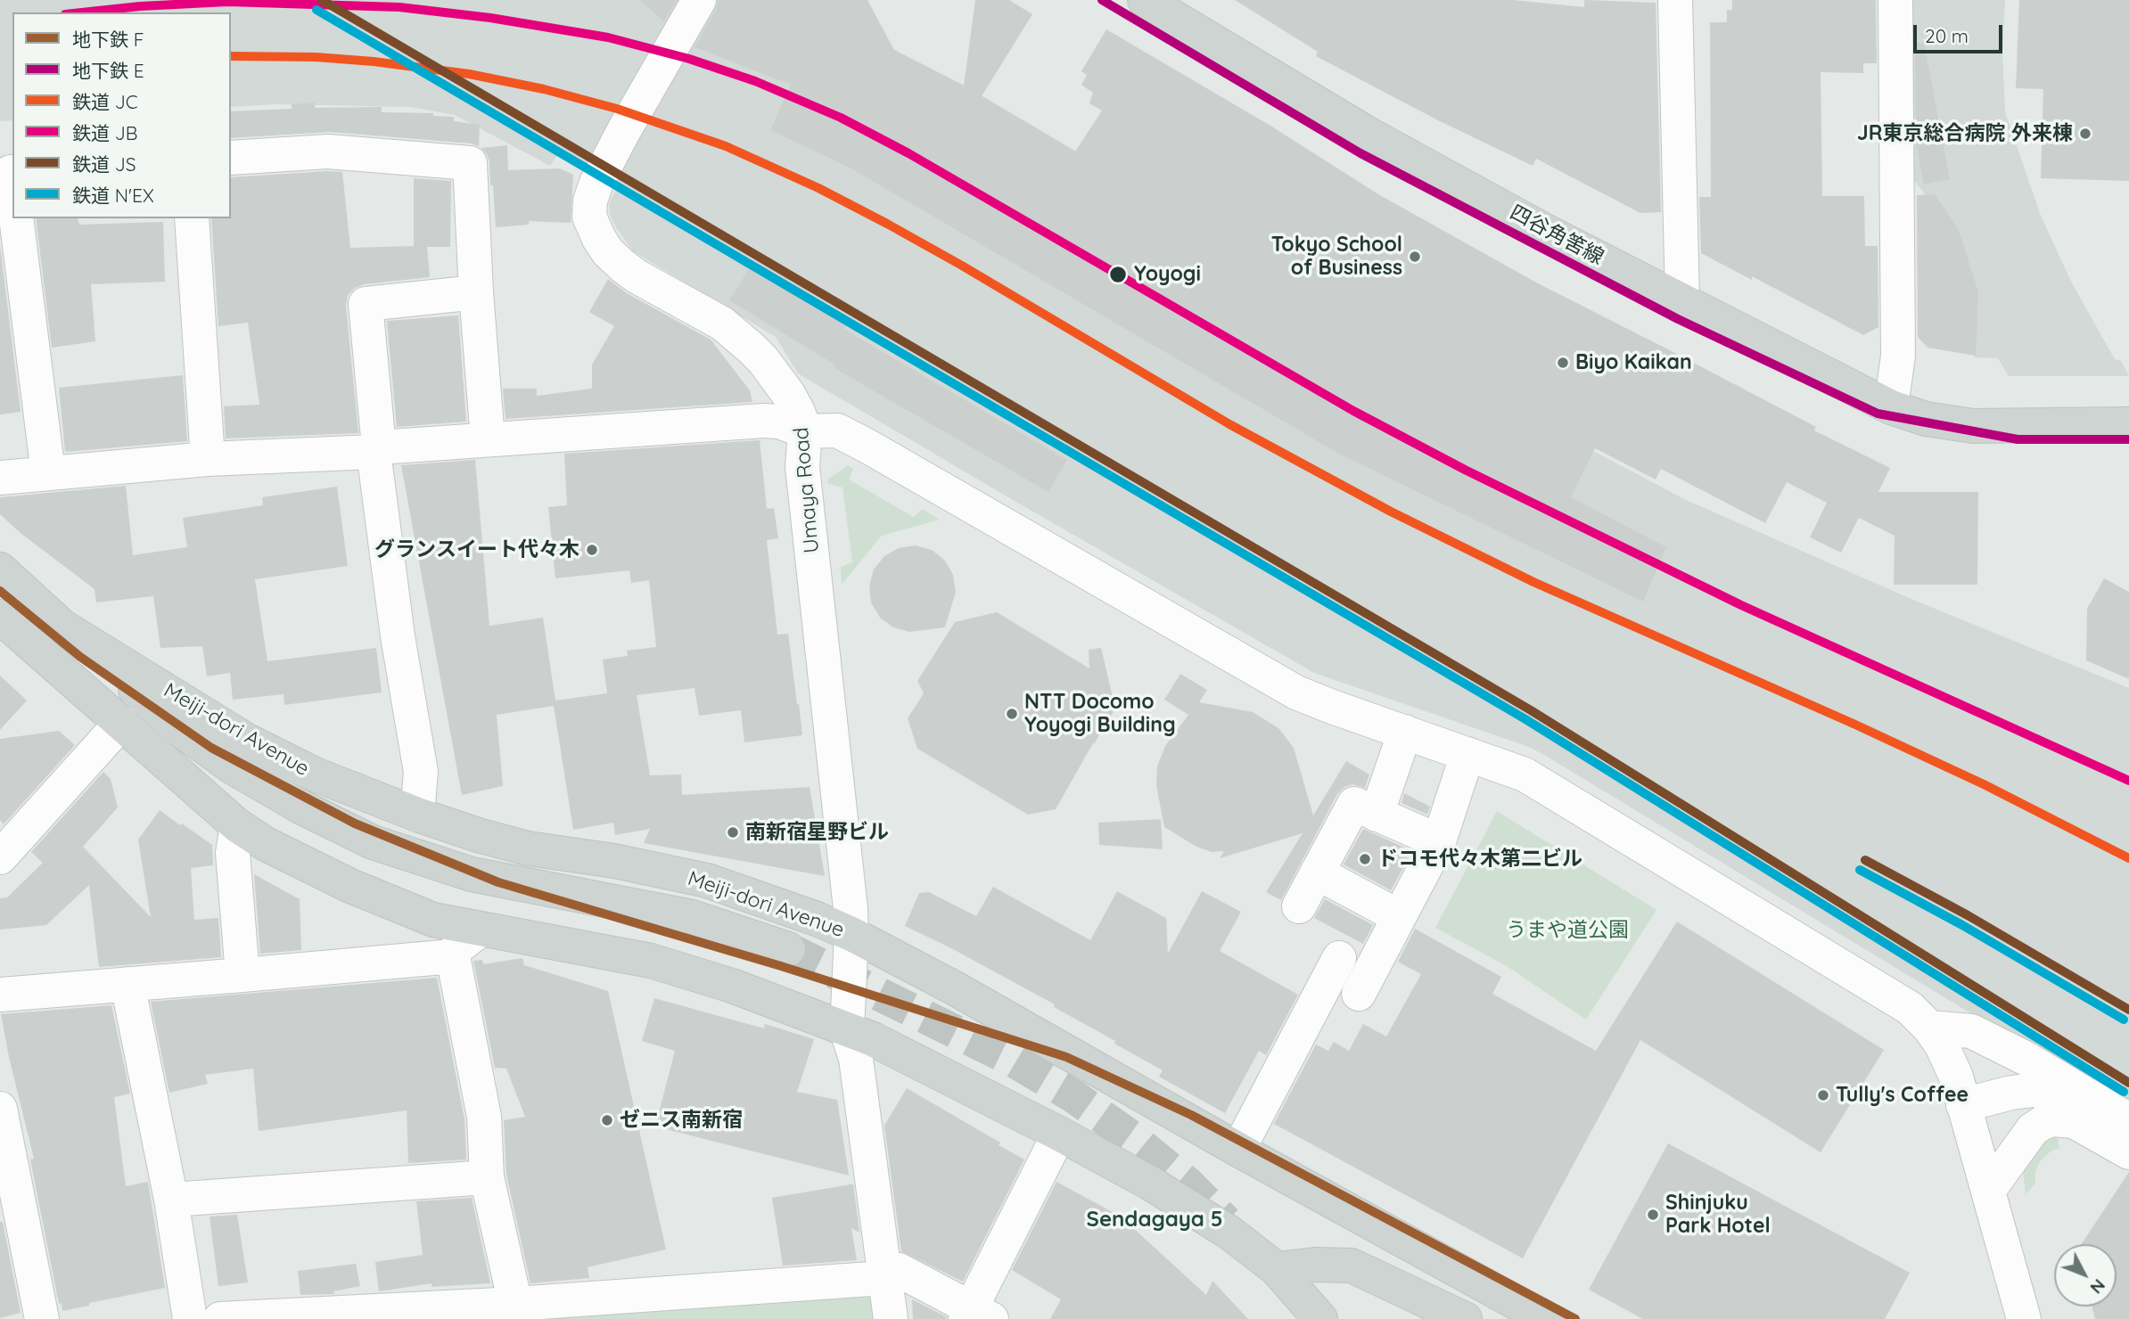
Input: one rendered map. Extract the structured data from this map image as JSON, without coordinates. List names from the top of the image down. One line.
{"streets":{"main road":["四谷角筈線","Meiji-dori Avenue"],"street":["Umaya Road"]},"crossings":[["Umaya Road","Meiji-dori Avenue"]],"districts":["Sendagaya 5"],"parks":["うまや道公園"],"places":["JR東京総合病院 外来棟","Tokyo School of Business","Yoyogi","Biyo Kaikan","グランスイート代々木","NTT Docomo Yoyogi Building","南新宿星野ビル","ドコモ代々木第二ビル","Tully's Coffee","ゼニス南新宿","Shinjuku Park Hotel"],"lines":["metro line E","rail line JS","rail line JB","rail line N'EX","rail line JC","metro line F"],"legend":["地下鉄 F","地下鉄 E","鉄道 JC","鉄道 JB","鉄道 JS","鉄道 N'EX"],"scale_bar":"20 m","north":"bottom right"}
